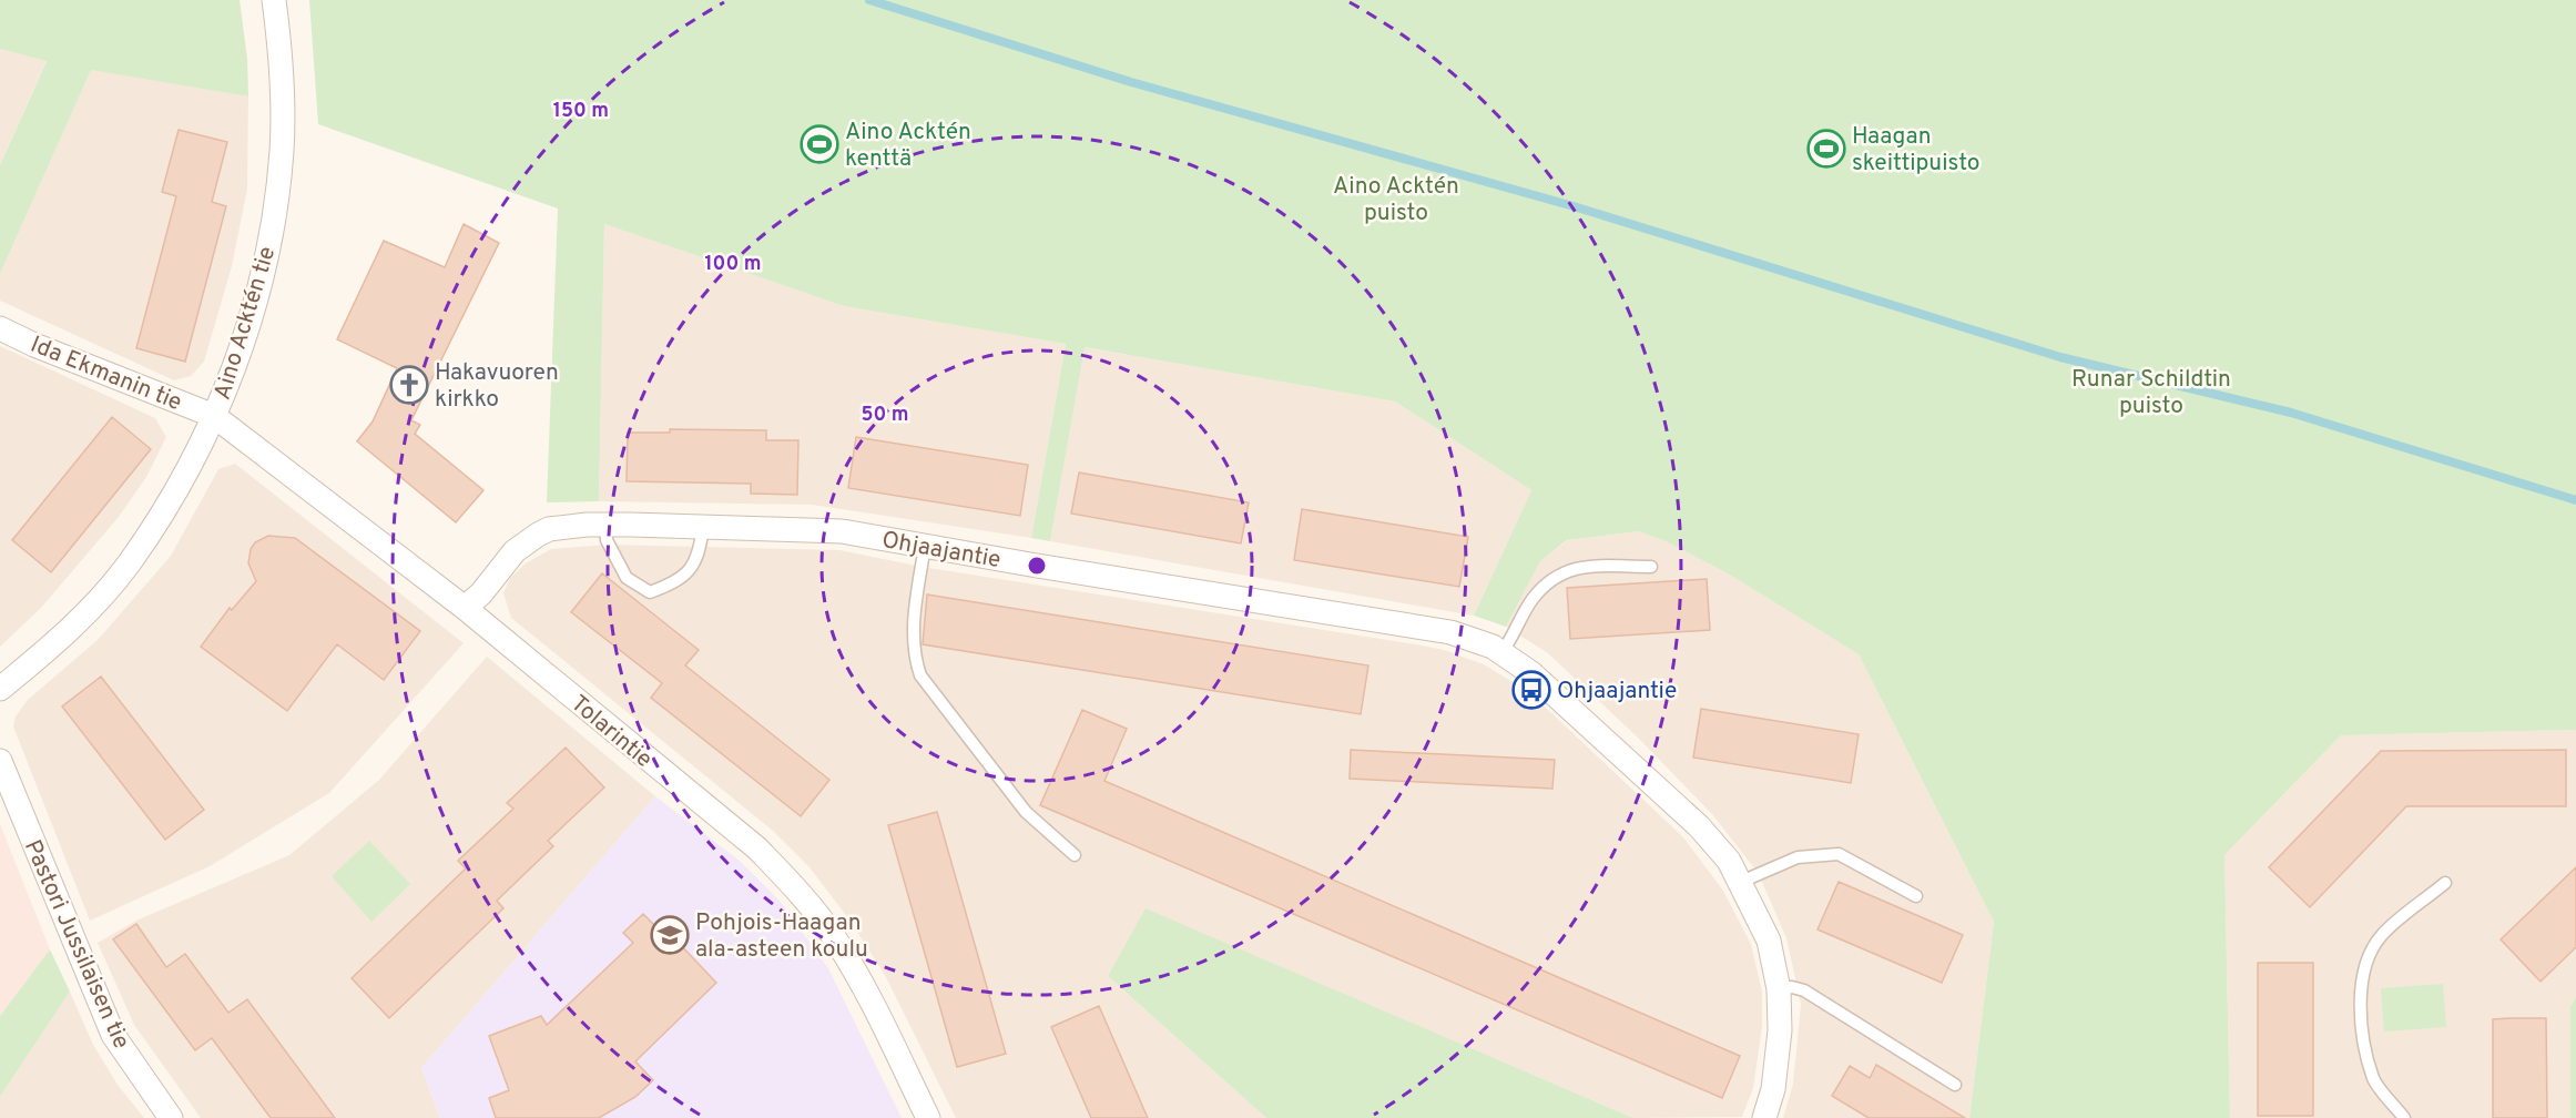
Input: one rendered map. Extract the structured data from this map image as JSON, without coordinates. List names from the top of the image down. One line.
{"streets":{"street":["Aino Acktén tie","Ida Ekmanin tie","Ohjaajantie","Tolarintie","Pastori Jussilaisen tie"]},"crossings":[["Aino Acktén tie","Ida Ekmanin tie"],["Aino Acktén tie","Tolarintie"],["Ida Ekmanin tie","Tolarintie"],["Ohjaajantie","Tolarintie"]],"parks":["Aino Acktén puisto","Runar Schildtin puisto"],"places":{"sports":["Aino Acktén kenttä","Haagan skeittipuisto"],"church":["Hakavuoren kirkko"],"bus stop":["Ohjaajantie"],"school or university":["Pohjois-Haagan ala-asteen koulu"]},"rings":["150 m","100 m","50 m"]}
